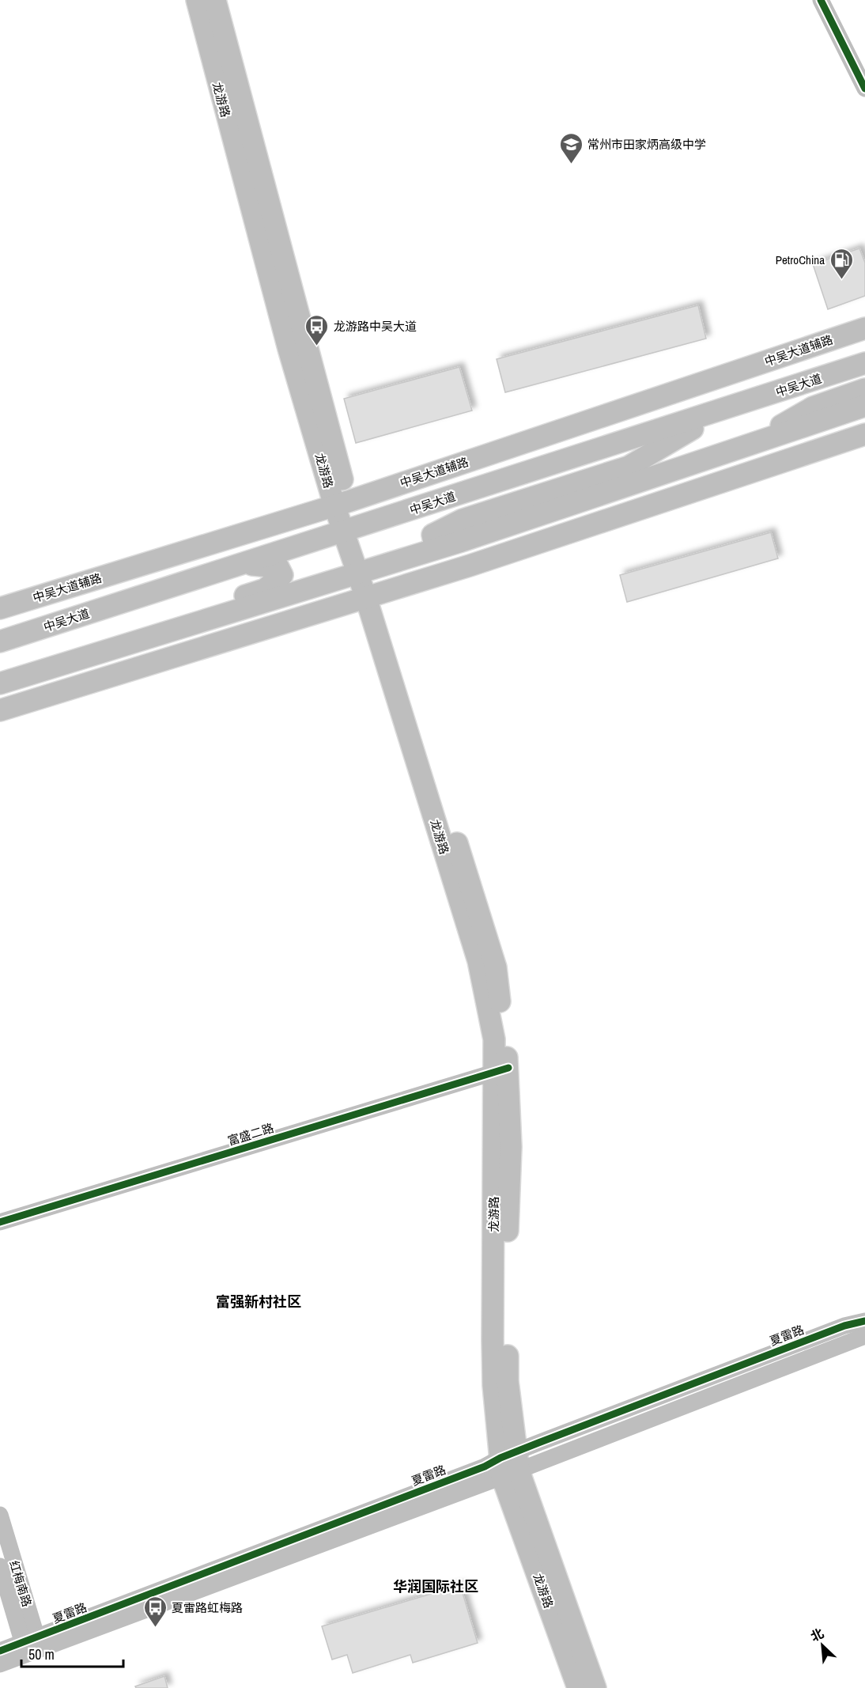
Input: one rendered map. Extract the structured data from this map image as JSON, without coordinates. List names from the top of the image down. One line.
{"streets":{"main road":["龙游路","中吴大道辅路","中吴大道"],"street":["富盛二路","夏雷路","红梅南路"]},"crossings":[["龙游路","中吴大道辅路"],["龙游路","中吴大道"],["龙游路","富盛二路"],["龙游路","夏雷路"],["夏雷路","红梅南路"]],"districts":["富强新村社区","华润国际社区"],"places":{"school or university":["常州市田家炳高级中学"],"fuel station":["PetroChina"],"bus stop":["龙游路中吴大道","夏雷路虹梅路"]},"scale_bar":"50 m","north":"top left"}
